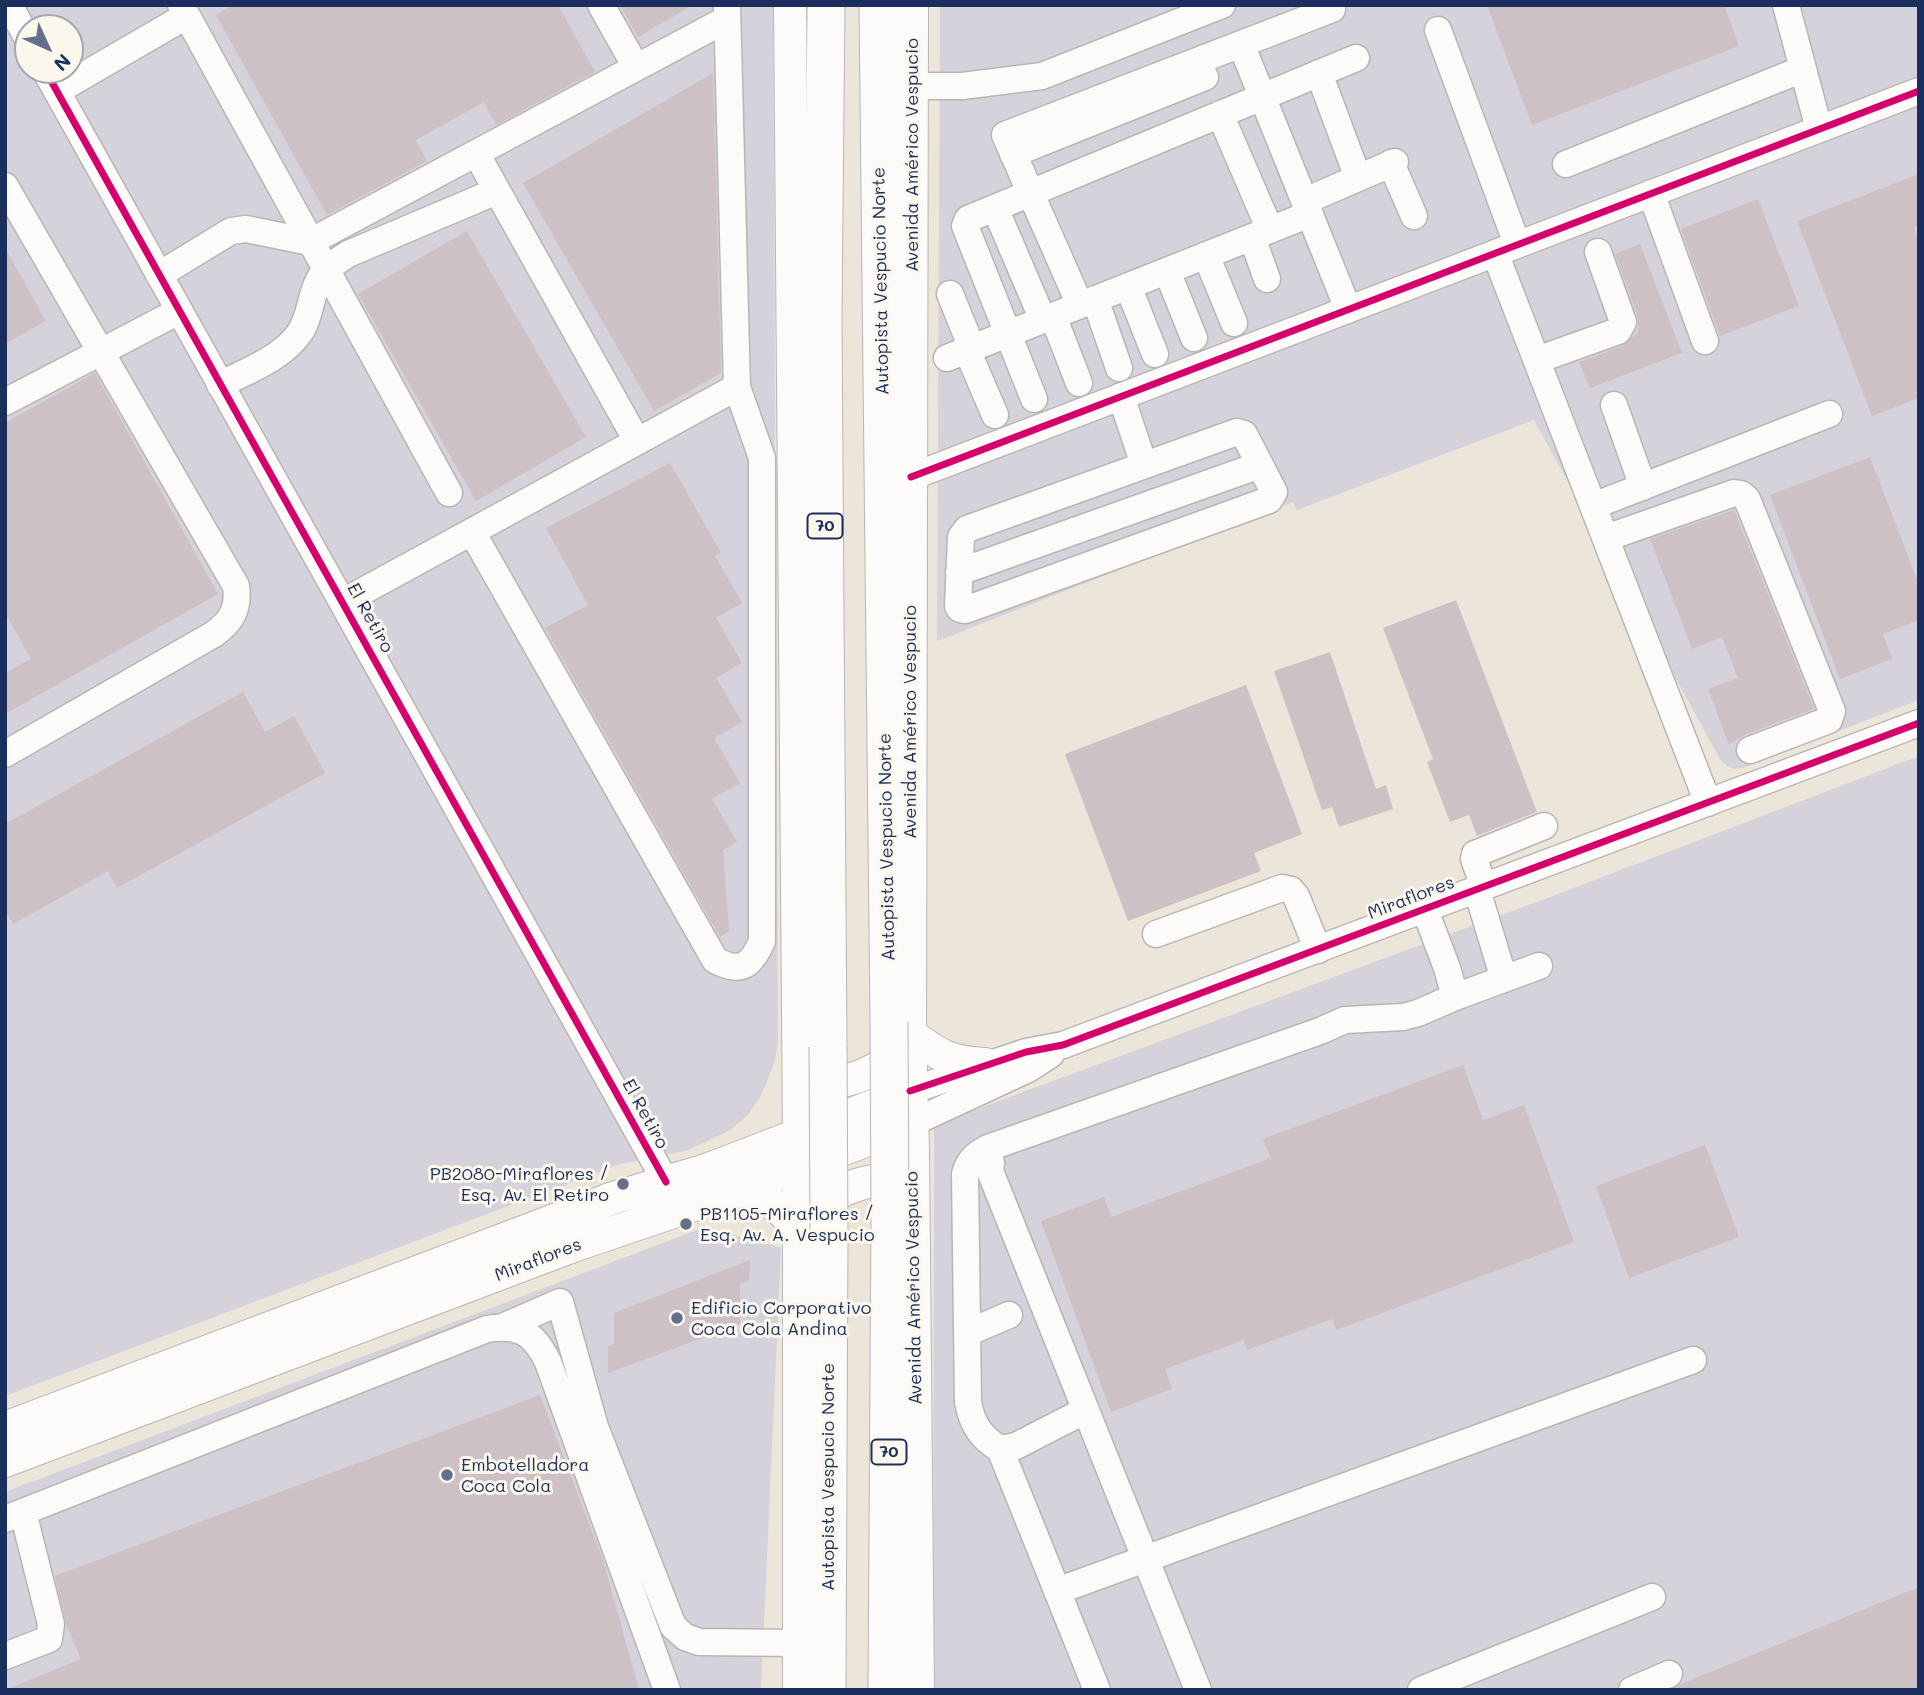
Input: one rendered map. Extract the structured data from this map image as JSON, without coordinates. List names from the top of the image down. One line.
{"streets":{"highway":["Autopista Vespucio Norte","70"],"main road":["Avenida Américo Vespucio","Miraflores"],"street":["El Retiro"]},"crossings":[["Avenida Américo Vespucio","Autopista Vespucio Norte"],["Avenida Américo Vespucio","Miraflores"],["El Retiro","Miraflores"]],"places":["PB2080-Miraflores / Esq. Av. El Retiro","PB1105-Miraflores / Esq. Av. A. Vespucio","Edificio Corporativo Coca Cola Andina","Embotelladora Coca Cola"],"north":"bottom right"}
